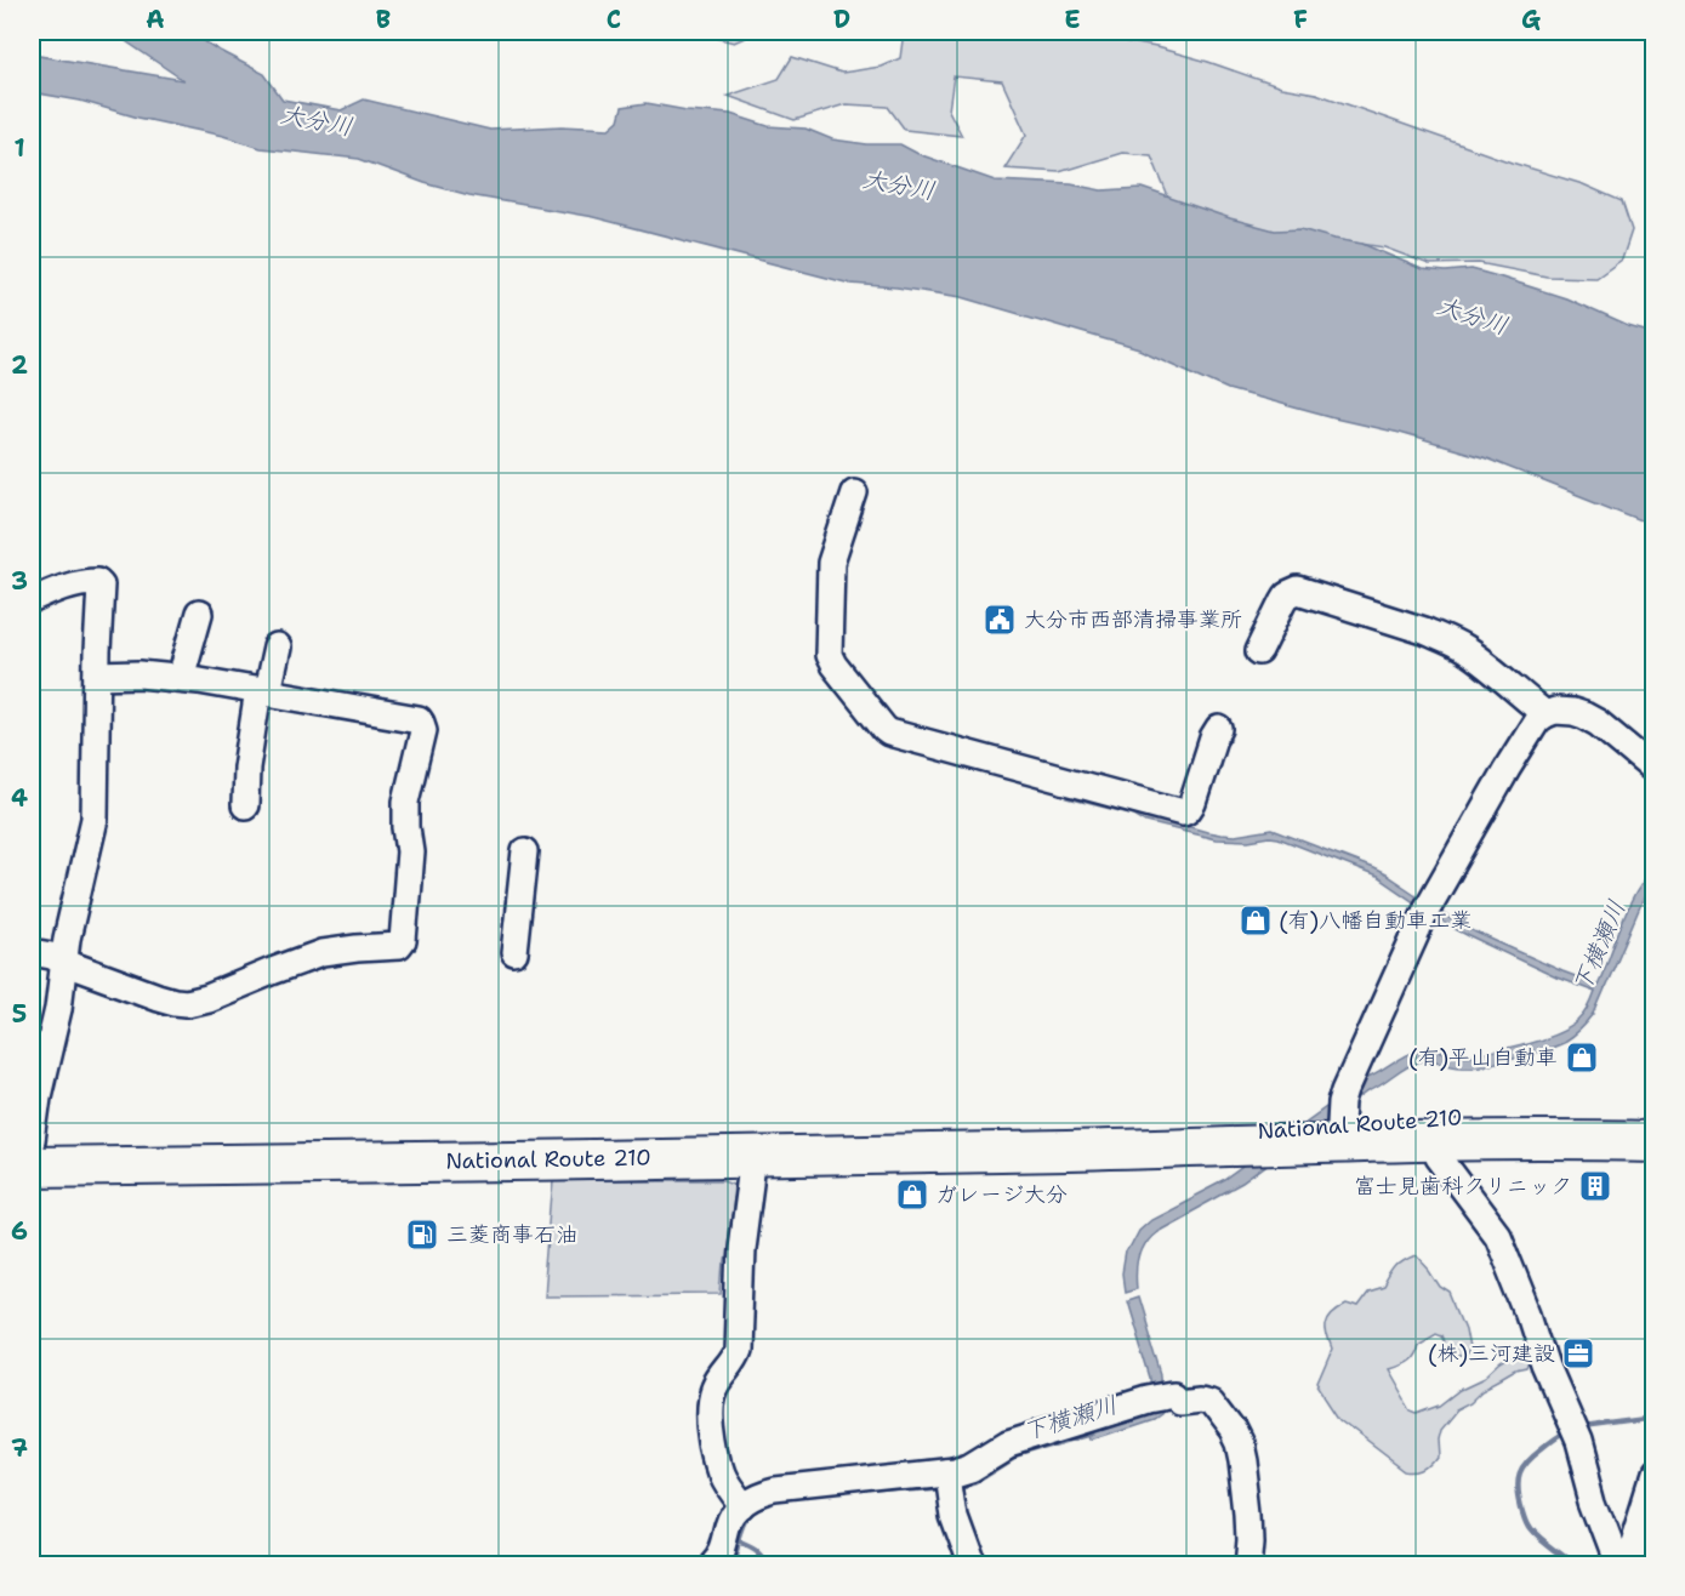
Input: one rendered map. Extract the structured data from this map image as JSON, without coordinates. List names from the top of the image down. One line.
{"streets":{"highway":["National Route 210"]},"water":["大分川","下横瀬川"],"places":{"public building":["大分市西部清掃事業所"],"shop":["(有)八幡自動車工業","(有)平山自動車","ガレージ大分"],"building":["富士見歯科クリニック"],"fuel station":["三菱商事石油"],"office":["(株)三河建設"]},"grid":{"columns":["A","B","C","D","E","F","G"],"rows":["1","2","3","4","5","6","7"]}}
